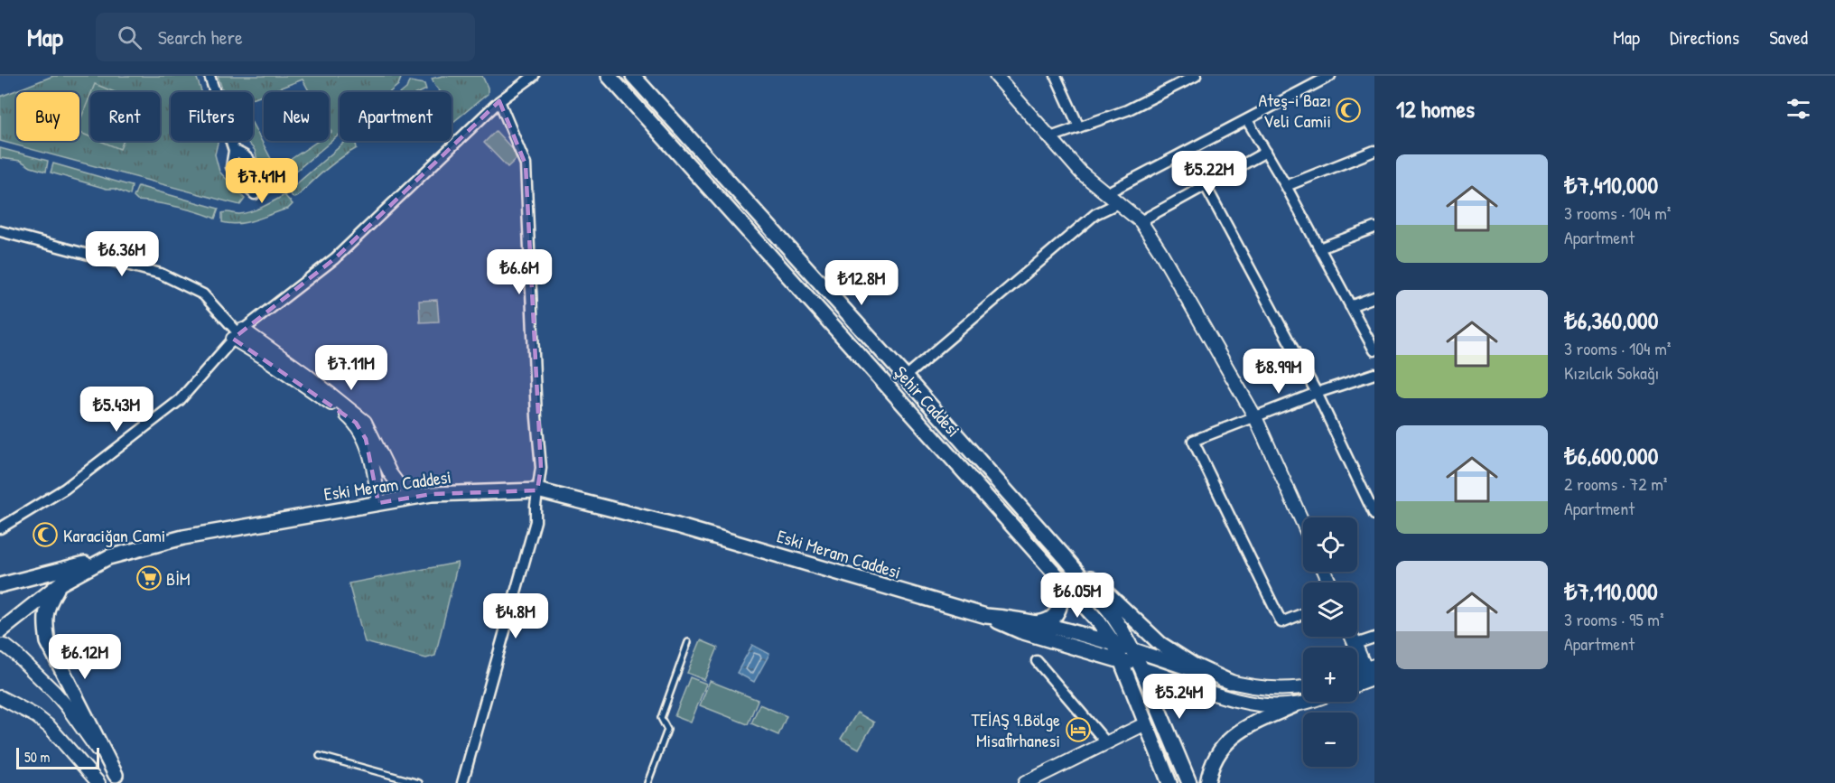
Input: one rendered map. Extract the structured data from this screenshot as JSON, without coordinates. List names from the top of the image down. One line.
{"streets":{"main road":["Şehir Caddesi","Eski Meram Caddesi"]},"crossings":[["Şehir Caddesi","Eski Meram Caddesi"]],"places":{"mosque":["Ateş-i Bazı Veli Camii","Karaciğan Cami"],"supermarket":["BİM"],"hotel":["TEİAŞ 9.Bölge Misafirhanesi"]},"scale_bar":"50 m","page":{"header":"Map","search":"Search here","nav":["Map","Directions","Saved"],"heading":"12 homes","chip":["Buy","Rent","Filters","New","Apartment"],"list":[{"name":"₺7,410,000","note":"3 rooms · 104 m² · Apartment"},{"name":"₺6,360,000","note":"3 rooms · 104 m² · Kızılcık Sokağı"},{"name":"₺6,600,000","note":"2 rooms · 72 m² · Apartment"},{"name":"₺7,110,000","note":"3 rooms · 95 m² · Apartment"}],"price":["₺5.22M","₺7.41M","₺6.36M","₺6.6M","₺12.8M","₺7.11M","₺8.99M","₺5.43M","₺6.05M","₺4.8M","₺6.12M","₺5.24M"],"map_buttons":["+","−"],"scale":"50 m"}}
